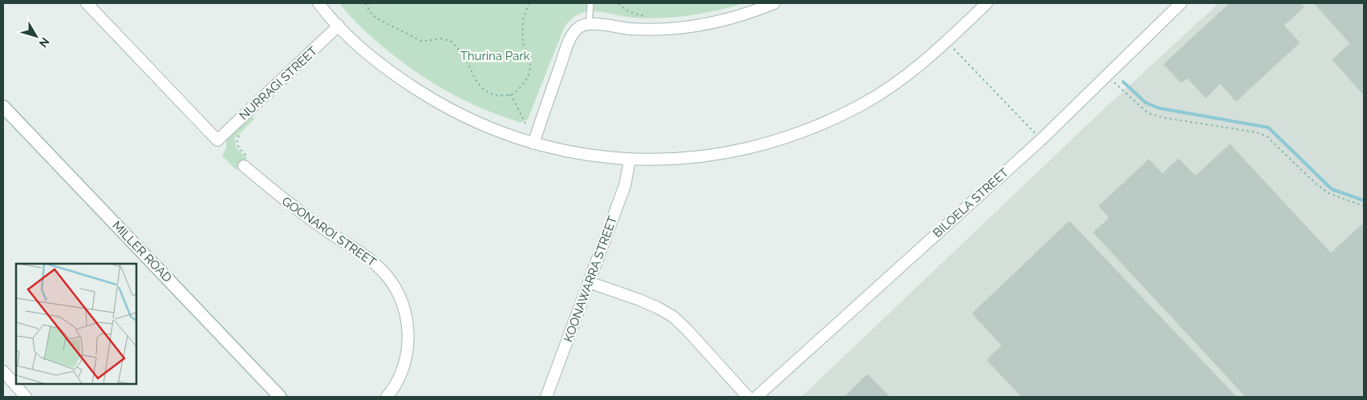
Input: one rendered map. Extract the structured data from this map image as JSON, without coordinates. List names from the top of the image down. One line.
{"streets":{"main road":["MILLER ROAD"],"street":["NURRAGI STREET","BILOELA STREET","GOONAROI STREET","KOONAWARRA STREET"]},"parks":["Thurina Park"],"north":"bottom right"}
